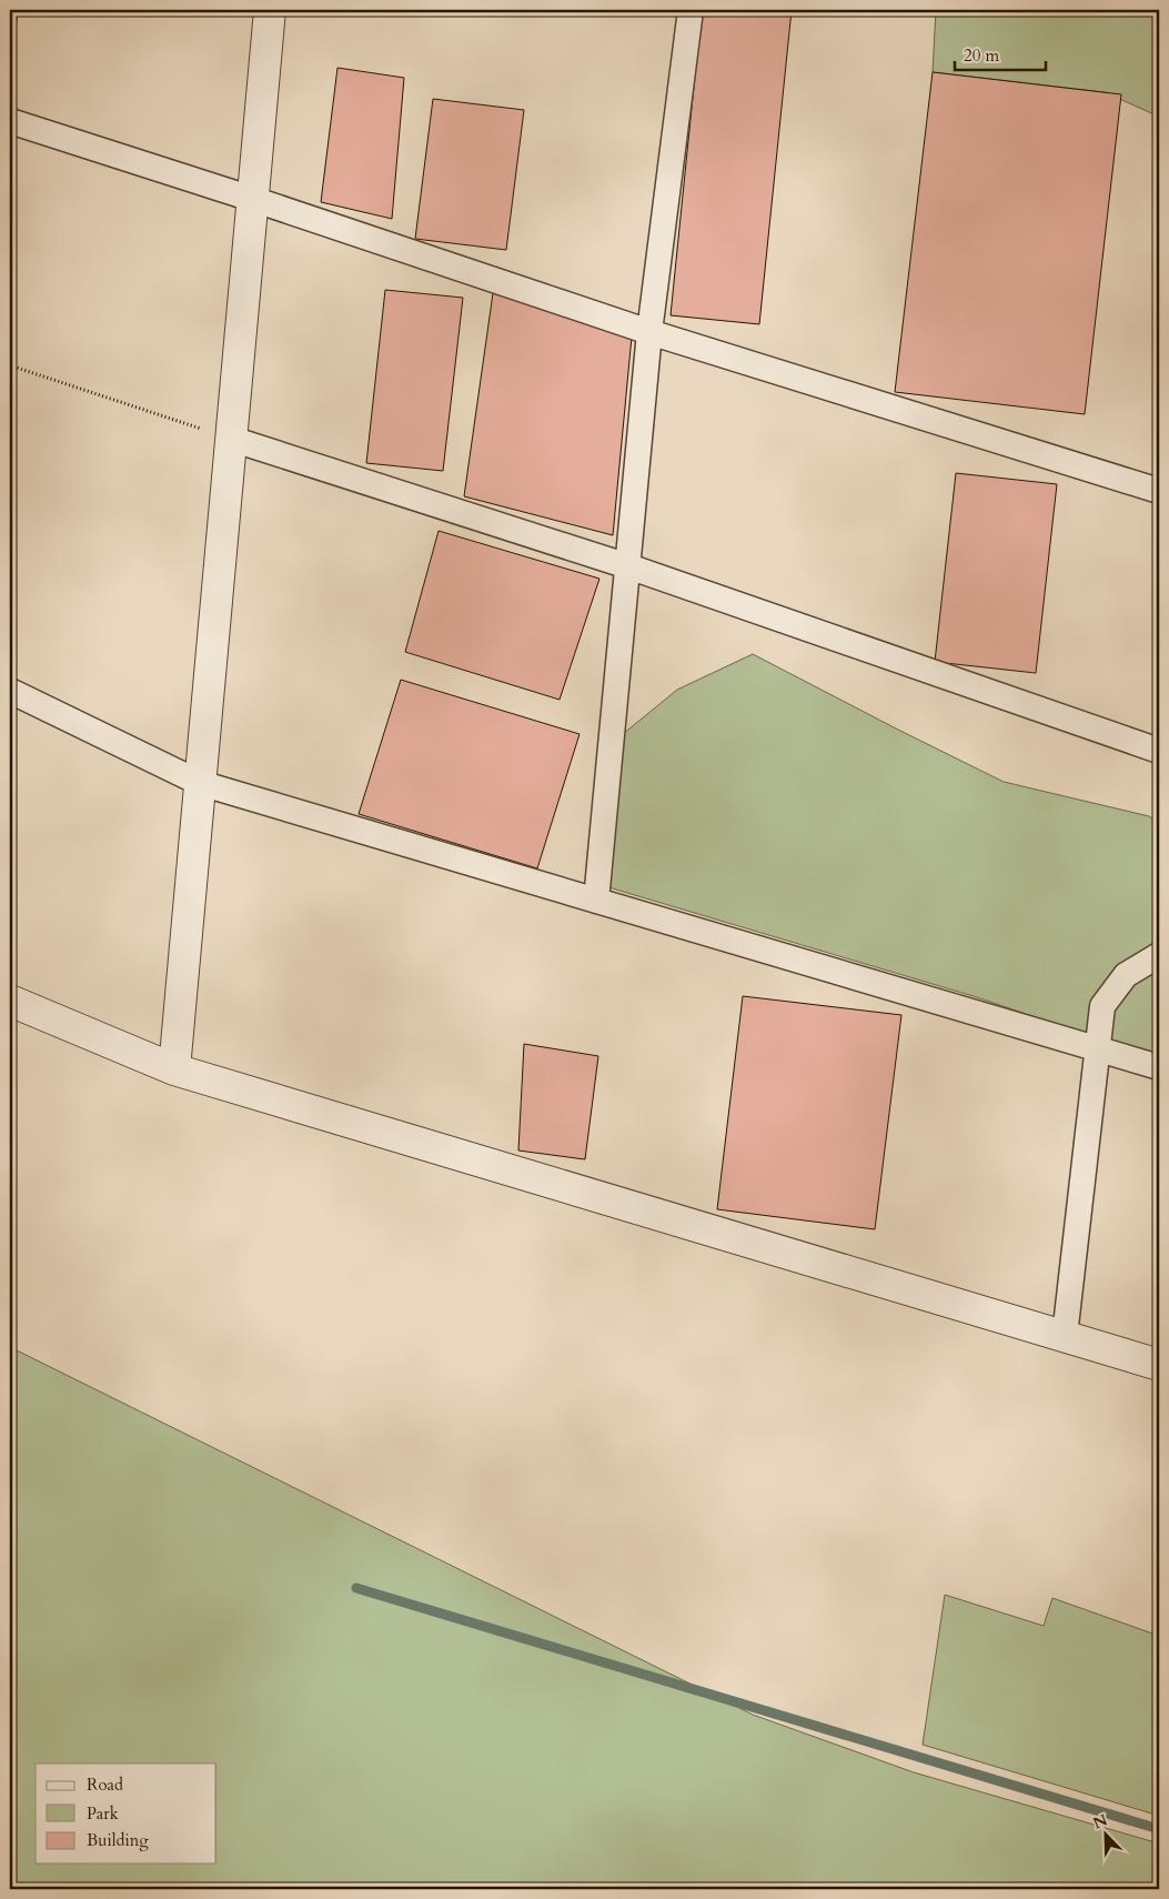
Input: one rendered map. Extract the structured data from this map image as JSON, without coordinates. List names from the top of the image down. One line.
{"legend":["Road","Park","Building"],"scale_bar":"20 m","north":"top left"}
